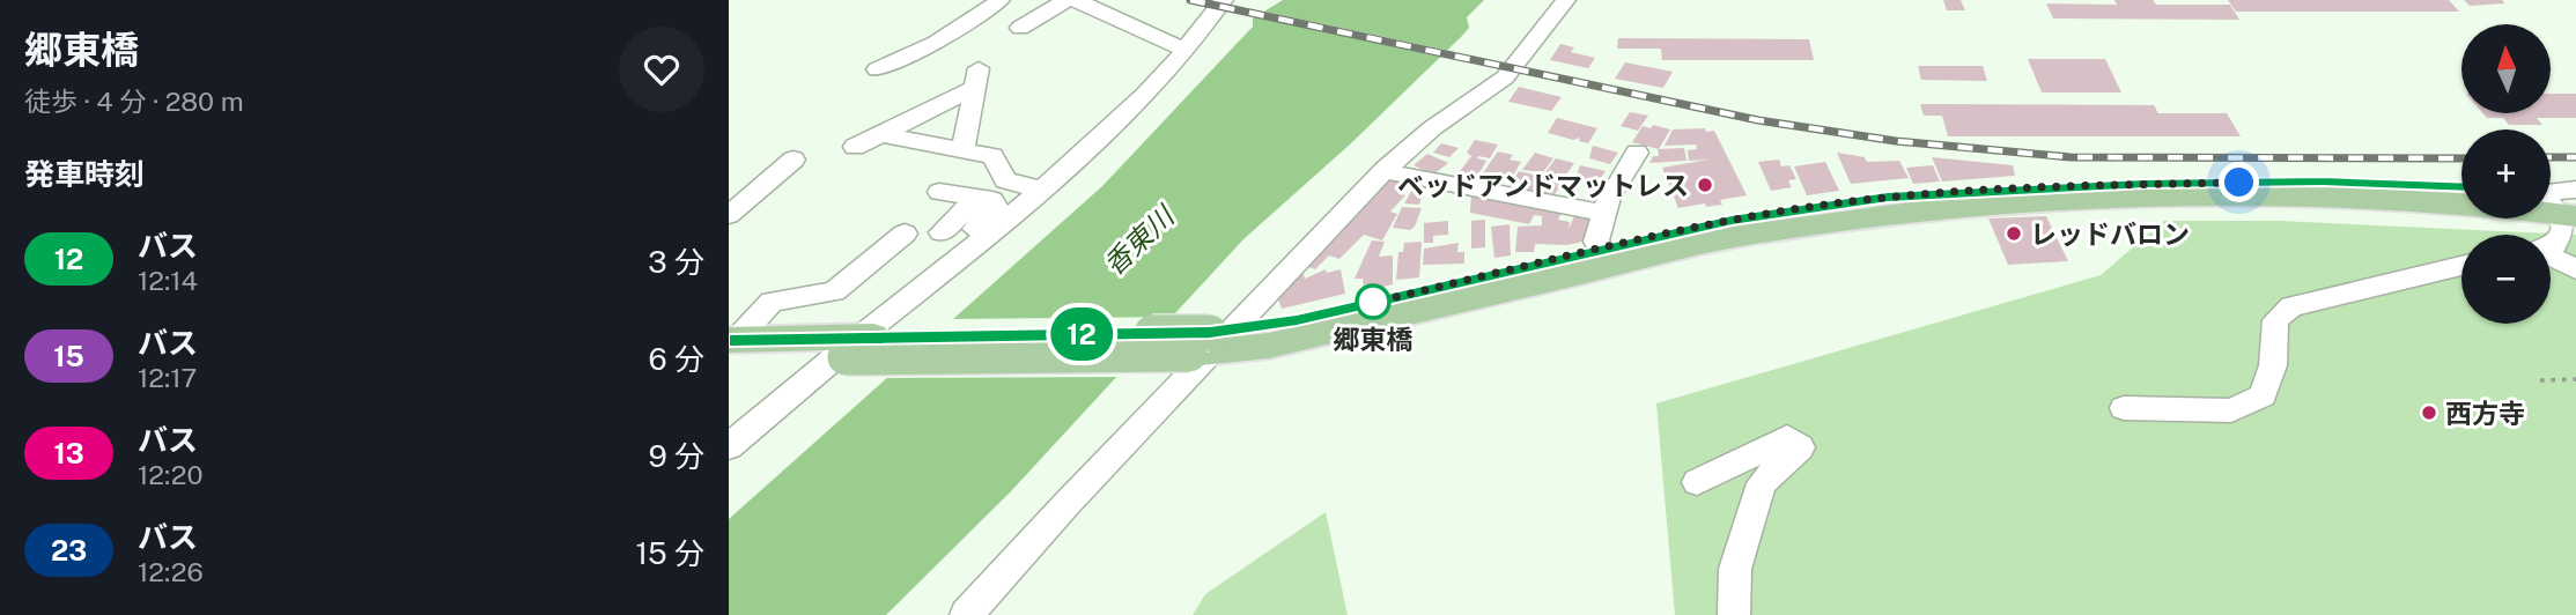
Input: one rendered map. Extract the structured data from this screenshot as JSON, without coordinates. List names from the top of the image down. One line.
{"water":["香東川"],"places":["ベッドアンドマットレス","レッドバロン","郷東橋","西方寺"],"lines":["bus line 12"],"north":"top","page":{"heading":[["郷東橋","徒歩 · 4 分 · 280 m"],"発車時刻"],"on_map":"12","map_buttons":["+","−"],"list":[{"mark":"12","name":"バス","note":"12:14","value":"3 分"},{"mark":"15","name":"バス","note":"12:17","value":"6 分"},{"mark":"13","name":"バス","note":"12:20","value":"9 分"},{"mark":"23","name":"バス","note":"12:26","value":"15 分"}]}}
